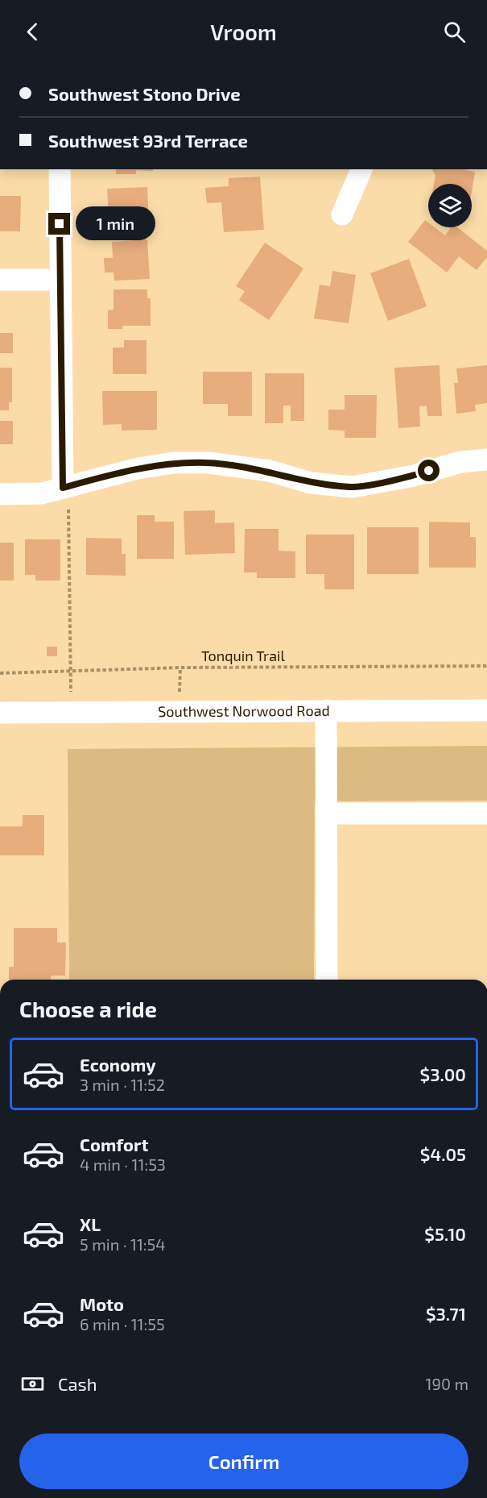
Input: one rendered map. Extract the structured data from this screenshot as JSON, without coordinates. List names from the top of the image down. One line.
{"streets":{"street":["Southwest Norwood Road"],"path":["Tonquin Trail"]},"page":{"header":"Vroom","banner":["Southwest Stono Drive","Southwest 93rd Terrace"],"bubble":"1 min","heading":"Choose a ride","list":[{"name":"Economy","note":"3 min · 11:52","value":"$3.00"},{"name":"Comfort","note":"4 min · 11:53","value":"$4.05"},{"name":"XL","note":"5 min · 11:54","value":"$5.10"},{"name":"Moto","note":"6 min · 11:55","value":"$3.71"}],"pay":["Cash","190 m"],"buttons":"Confirm"}}
